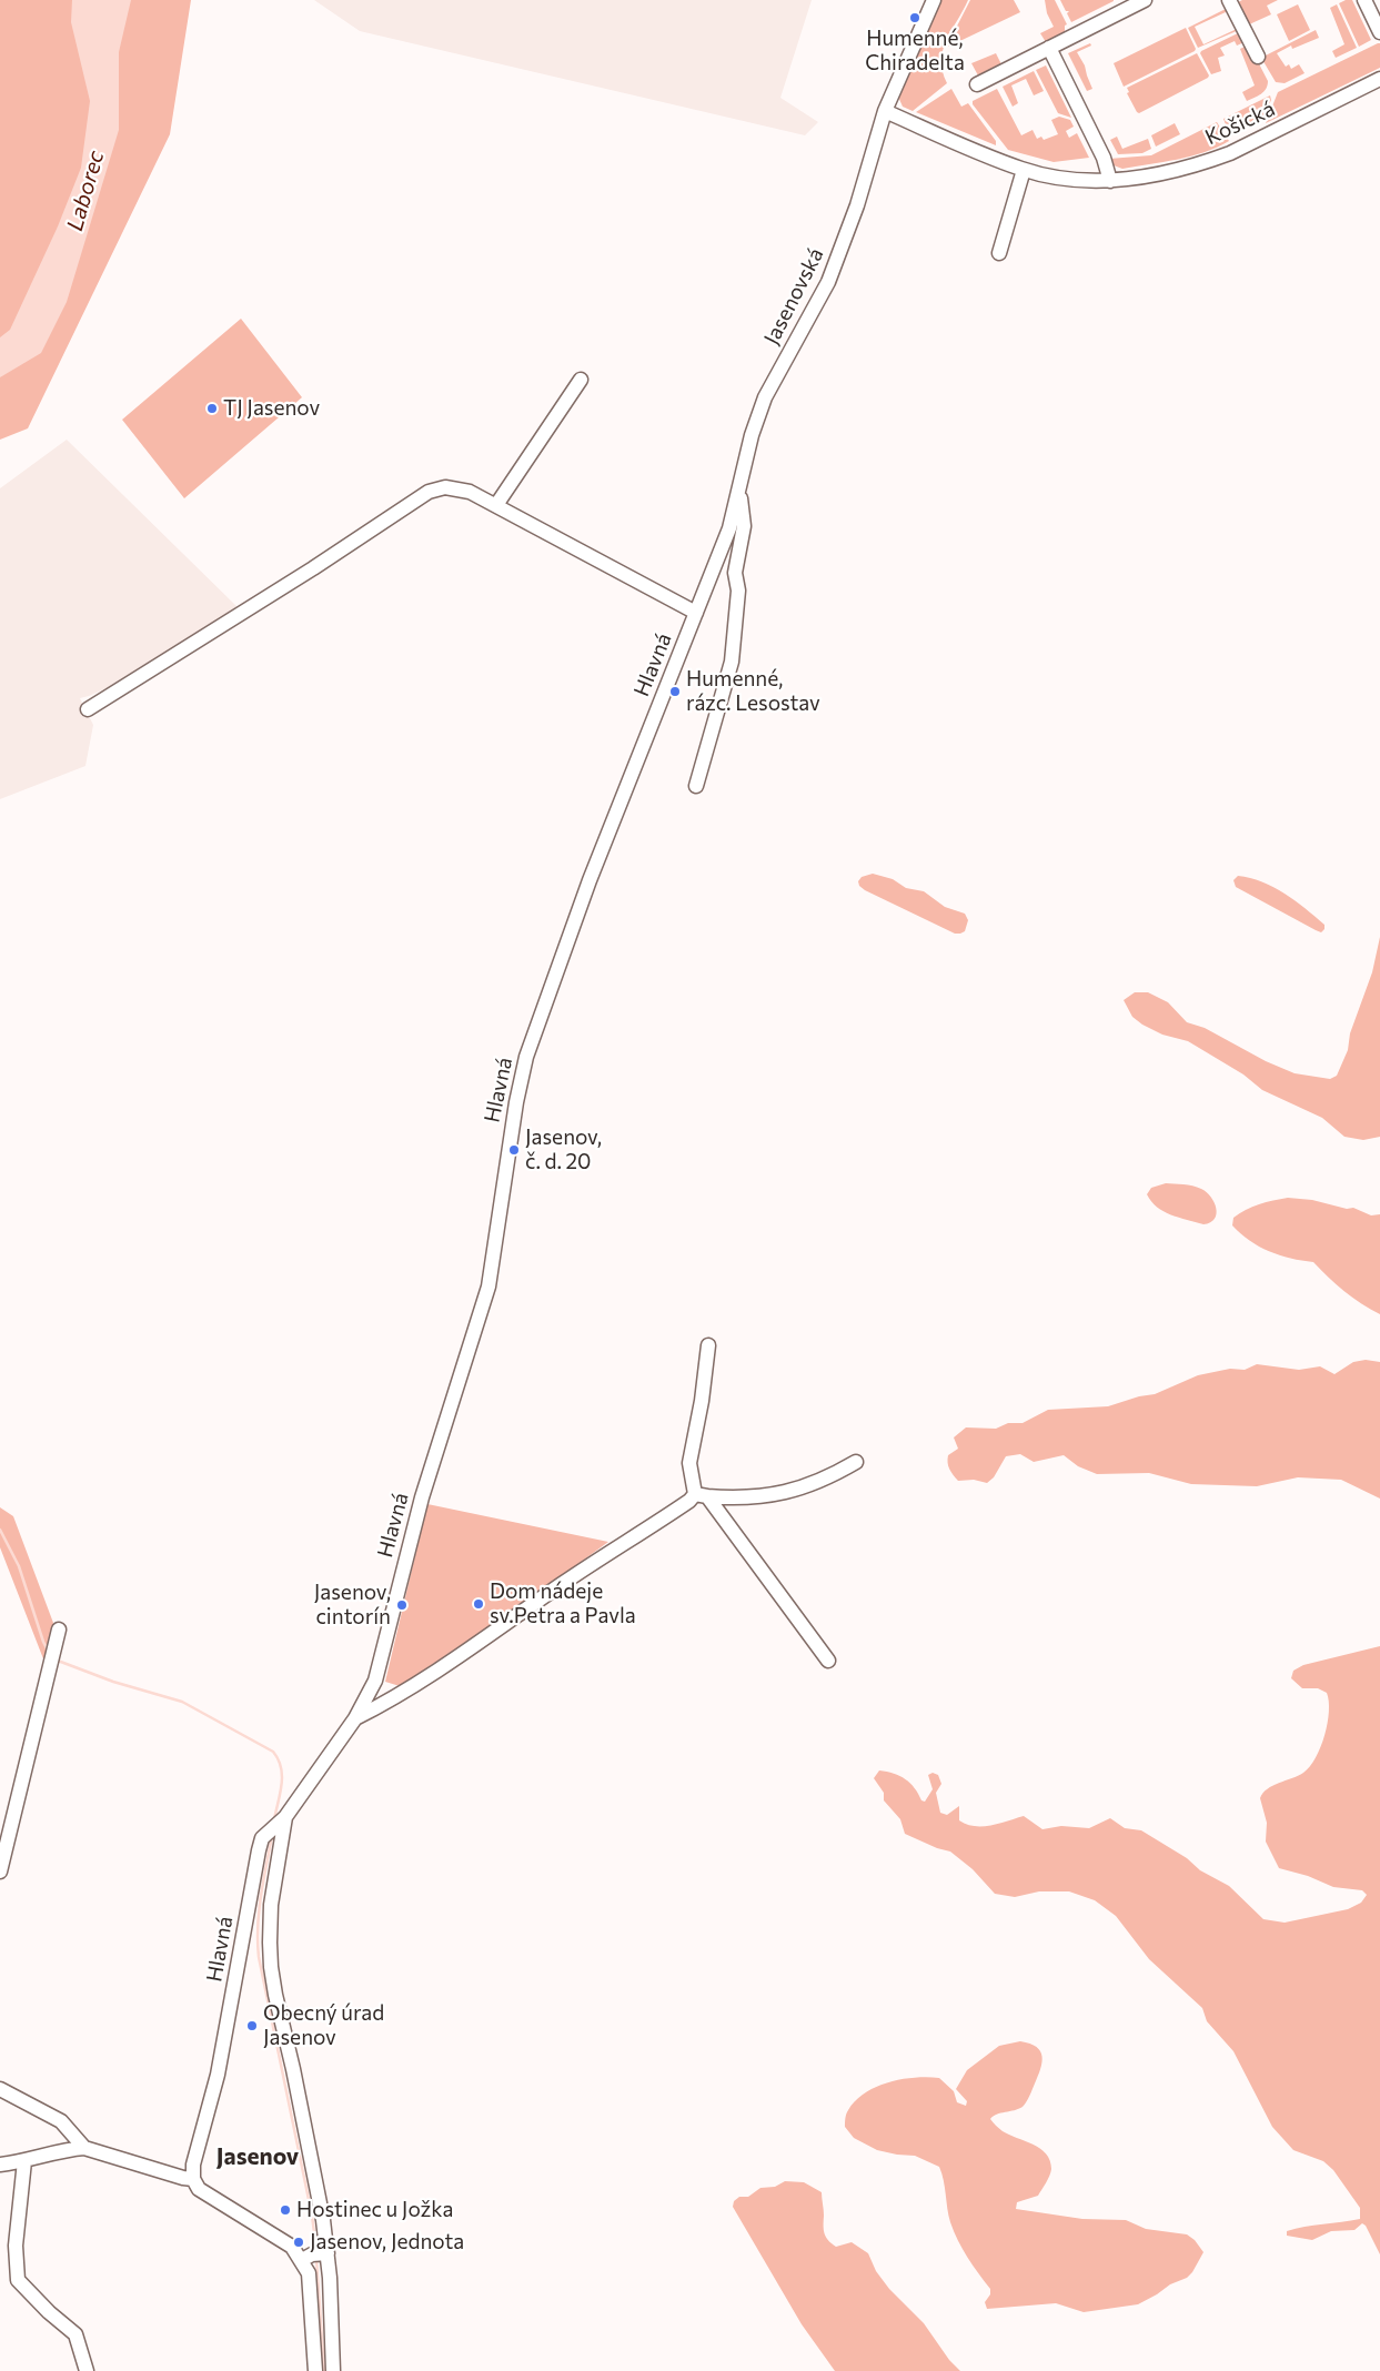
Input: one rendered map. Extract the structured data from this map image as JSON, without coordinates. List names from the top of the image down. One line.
{"streets":{"street":["Košická","Jasenovská","Hlavná"]},"crossings":[["Košická","Jasenovská"],["Jasenovská","Hlavná"]],"districts":["Jasenov"],"water":["Laborec"],"places":["Humenné, Chiradelta","TJ Jasenov","Humenné, rázc. Lesostav","Jasenov, č. d. 20","Dom nádeje sv.Petra a Pavla","Jasenov, cintorín","Obecný úrad Jasenov","Hostinec u Jožka","Jasenov, Jednota"]}
